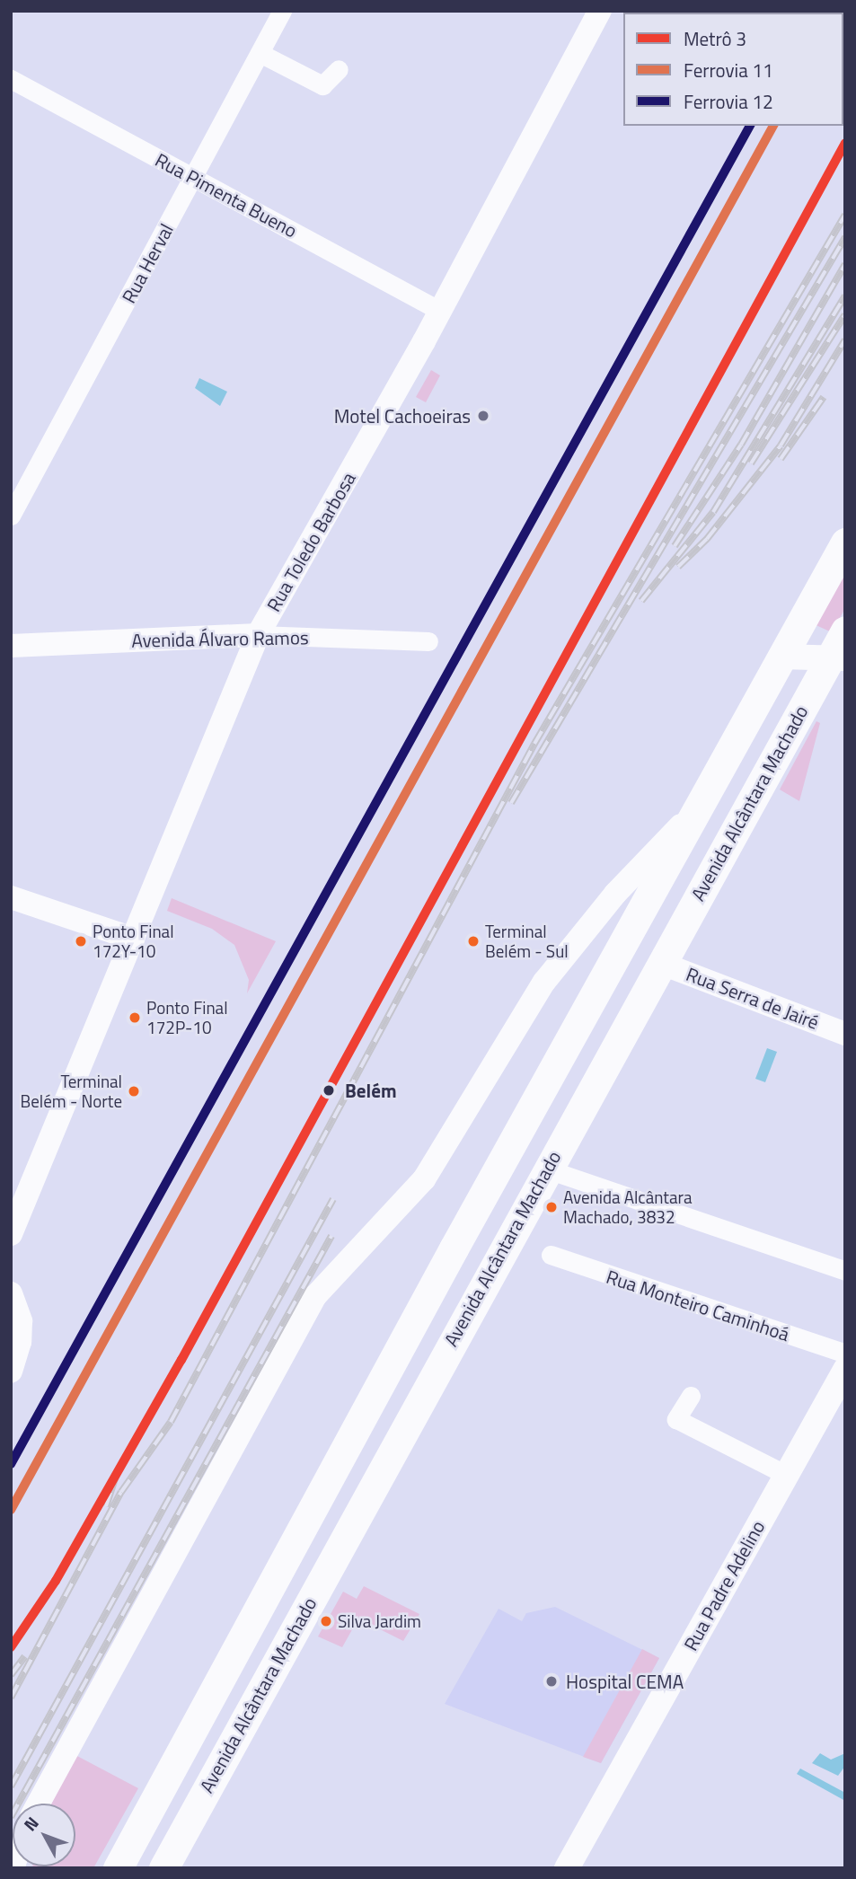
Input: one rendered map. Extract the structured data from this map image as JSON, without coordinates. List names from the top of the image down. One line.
{"streets":{"highway":["Avenida Alcântara Machado"],"main road":["Rua Padre Adelino"],"street":["Rua Pimenta Bueno","Rua Herval","Rua Toledo Barbosa","Avenida Álvaro Ramos","Rua Serra de Jairé","Rua Monteiro Caminhoá"]},"crossings":[["Rua Pimenta Bueno","Rua Herval"],["Rua Pimenta Bueno","Rua Toledo Barbosa"],["Rua Toledo Barbosa","Avenida Álvaro Ramos"],["Avenida Alcântara Machado","Rua Serra de Jairé"]],"places":["Motel Cachoeiras","Ponto Final 172Y-10","Terminal Belém - Sul","Ponto Final 172P-10","Belém","Terminal Belém - Norte","Avenida Alcântara Machado, 3832","Silva Jardim","Hospital CEMA"],"lines":["rail line 11","rail line 12","metro line 3"],"legend":["Metrô 3","Ferrovia 11","Ferrovia 12"],"north":"top left"}
